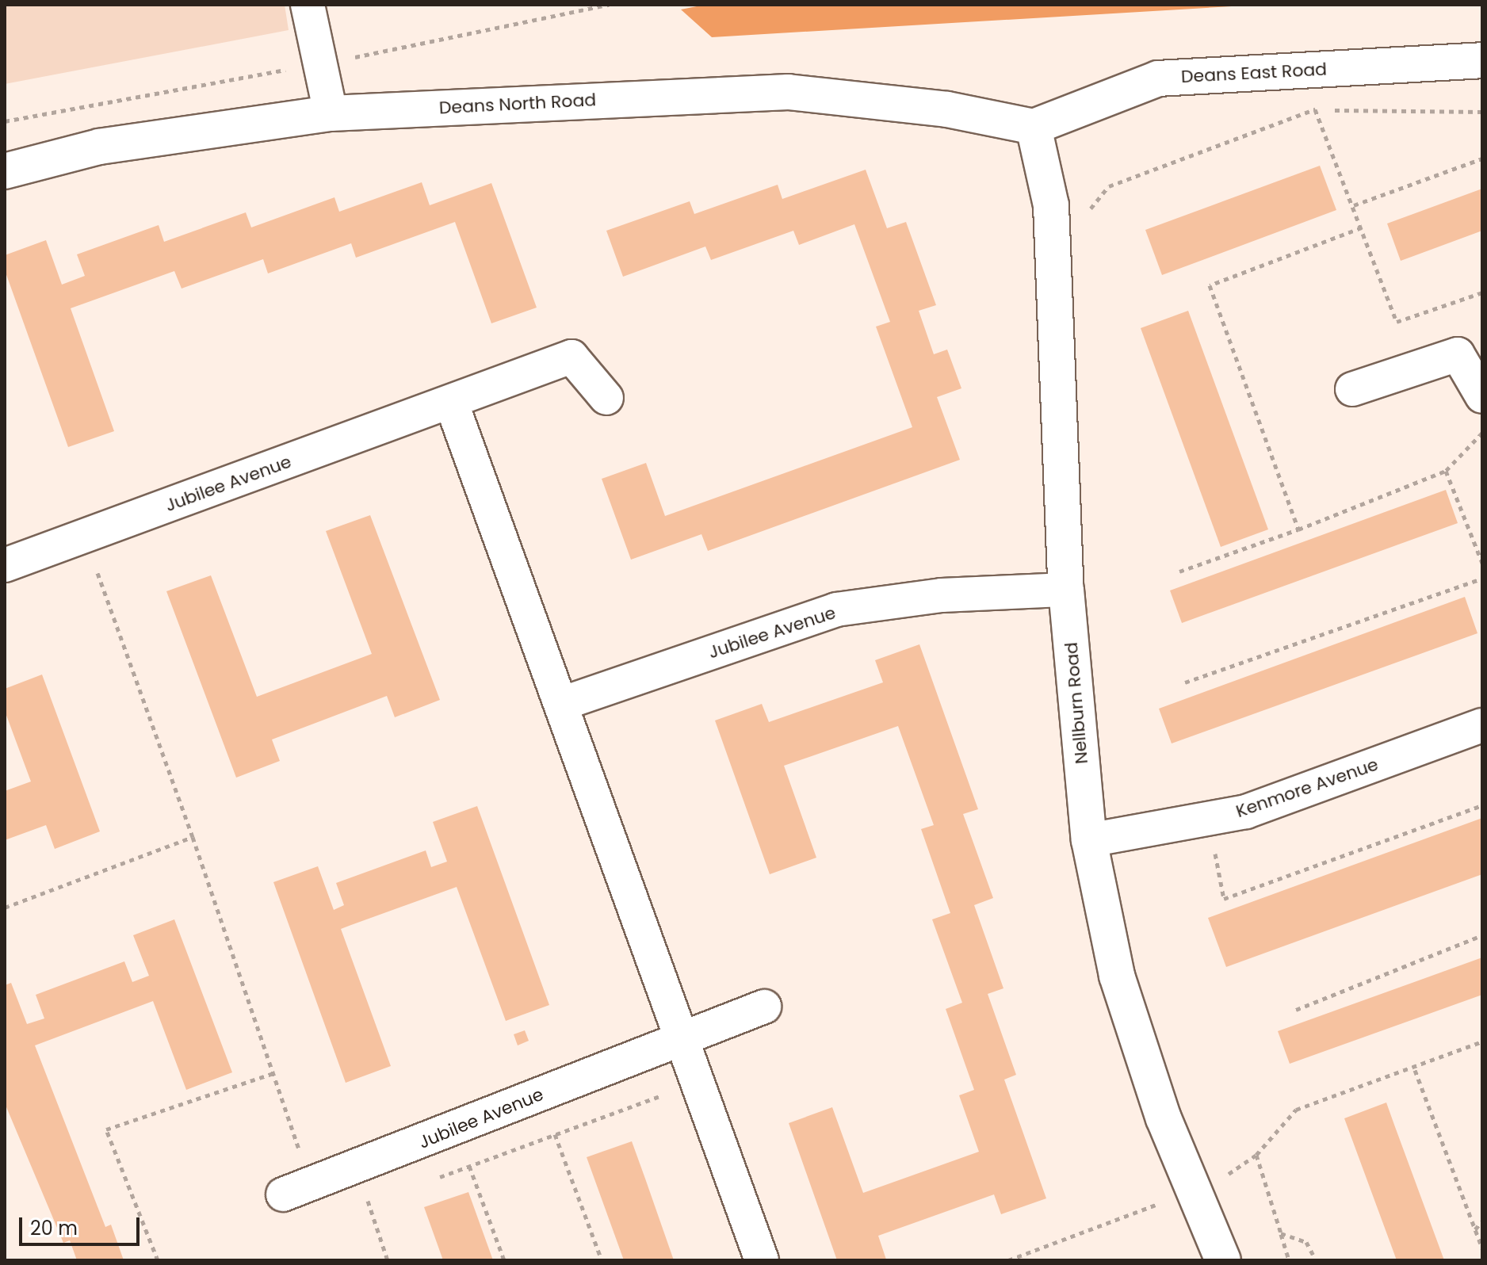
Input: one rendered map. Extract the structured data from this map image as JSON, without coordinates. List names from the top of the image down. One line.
{"streets":{"street":["Deans East Road","Deans North Road","Jubilee Avenue","Nellburn Road","Kenmore Avenue"]},"crossings":[["Deans East Road","Deans North Road"],["Deans East Road","Nellburn Road"],["Deans North Road","Nellburn Road"],["Jubilee Avenue","Nellburn Road"],["Nellburn Road","Kenmore Avenue"]],"scale_bar":"20 m"}
